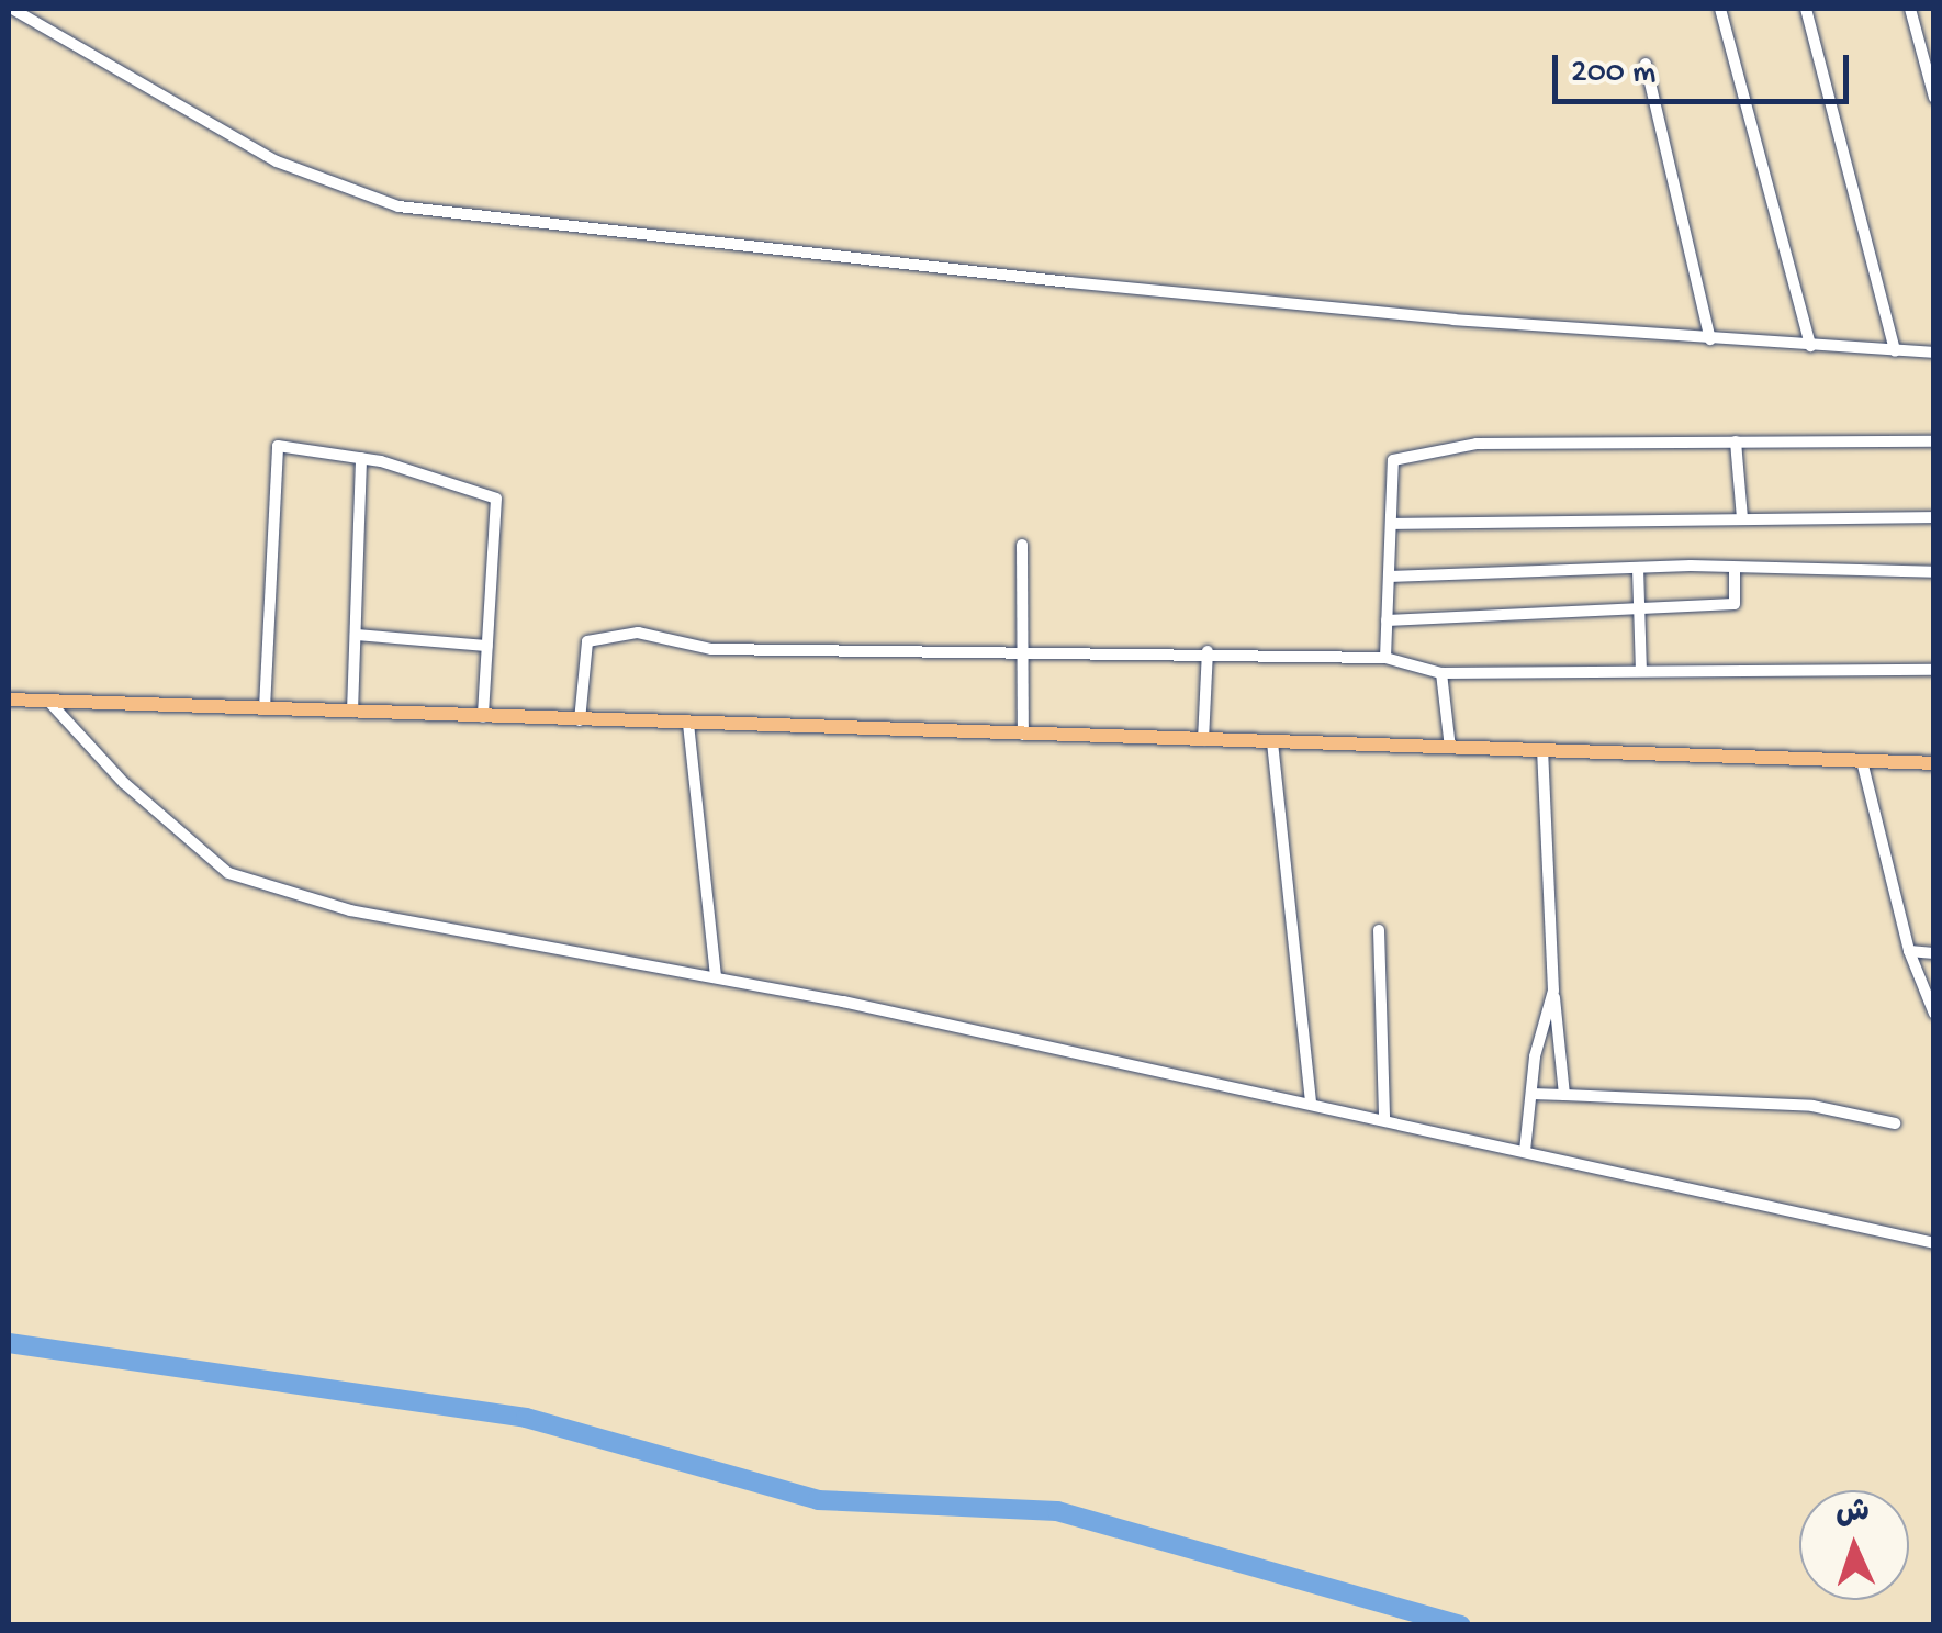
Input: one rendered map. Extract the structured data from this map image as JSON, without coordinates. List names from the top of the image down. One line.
{"scale_bar":"200 m","north":"top"}
